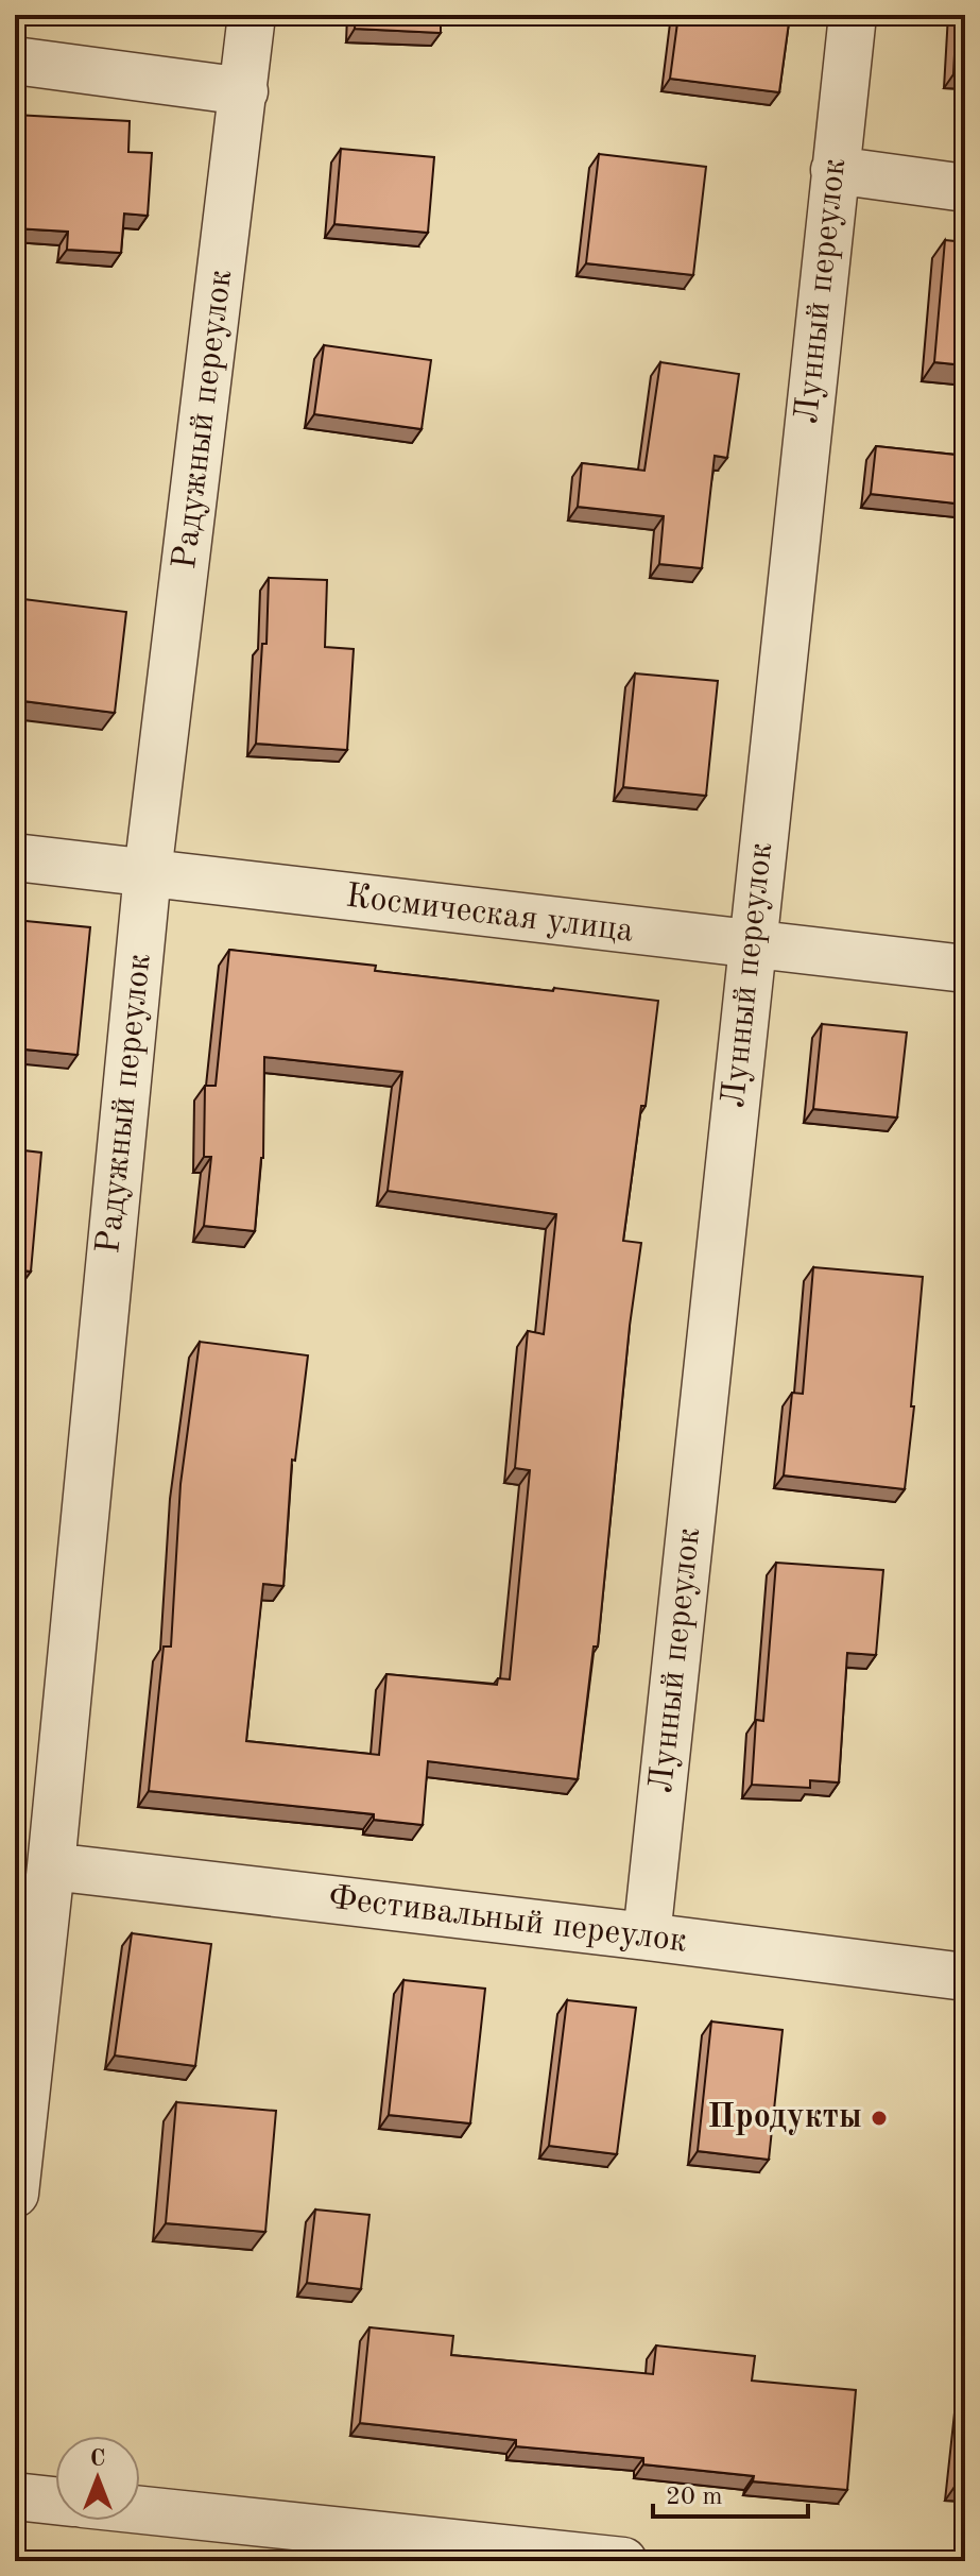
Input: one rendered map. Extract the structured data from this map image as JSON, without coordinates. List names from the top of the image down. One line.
{"streets":{"street":["Лунный переулок","Радужный переулок","Космическая улица","Фестивальный переулок"]},"crossings":[["Лунный переулок","Космическая улица"],["Лунный переулок","Фестивальный переулок"],["Радужный переулок","Космическая улица"],["Радужный переулок","Фестивальный переулок"]],"places":["Продукты"],"scale_bar":"20 m","north":"top"}
